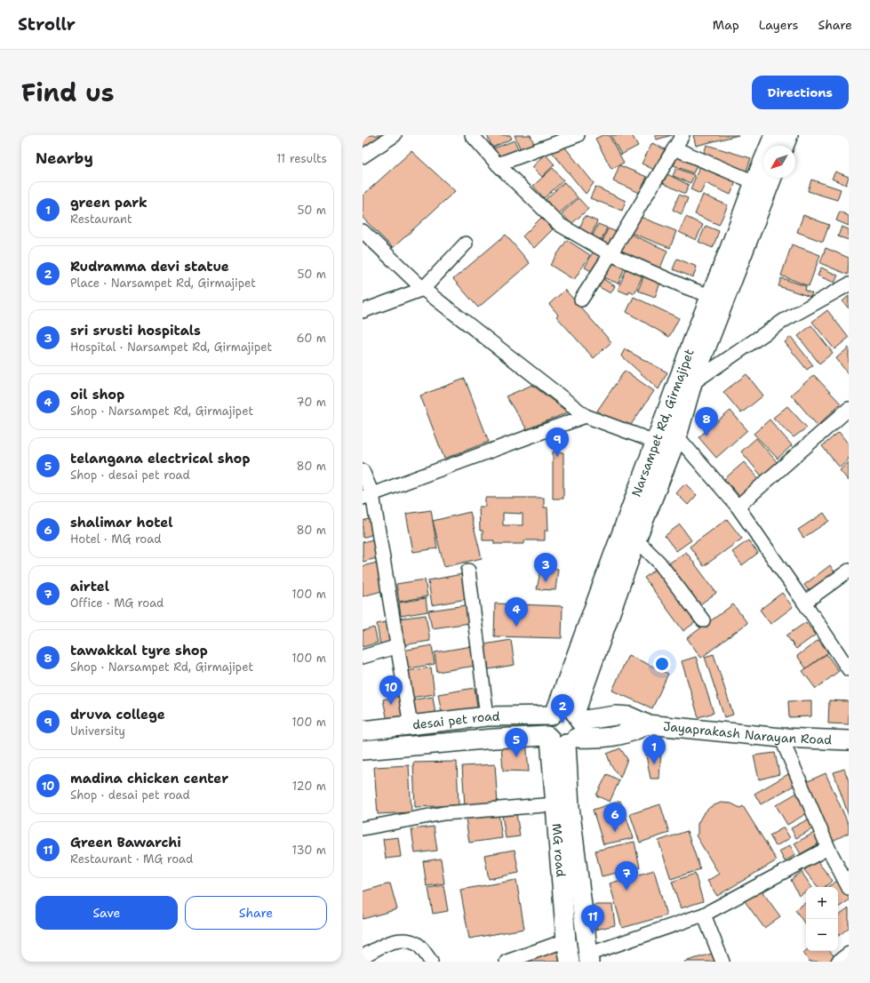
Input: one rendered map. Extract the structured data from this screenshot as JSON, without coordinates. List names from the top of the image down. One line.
{"streets":{"main road":["Narsampet Rd, Girmajipet","desai pet road","Jayaprakash Narayan Road","MG road"]},"crossings":[["Narsampet Rd, Girmajipet","desai pet road"],["Narsampet Rd, Girmajipet","Jayaprakash Narayan Road"],["Narsampet Rd, Girmajipet","MG road"],["desai pet road","Jayaprakash Narayan Road"],["desai pet road","MG road"],["Jayaprakash Narayan Road","MG road"]],"north":"bottom left","page":{"header":"Strollr","nav":["Map","Layers","Share"],"title":"Find us","buttons":["Directions",["Save","Share"]],"heading":["Nearby","11 results"],"list":[{"mark":"1","name":"green park","note":"Restaurant","value":"50 m"},{"mark":"2","name":"Rudramma devi statue","note":"Place · Narsampet Rd, Girmajipet","value":"50 m"},{"mark":"3","name":"sri srusti hospitals","note":"Hospital · Narsampet Rd, Girmajipet","value":"60 m"},{"mark":"4","name":"oil shop","note":"Shop · Narsampet Rd, Girmajipet","value":"70 m"},{"mark":"5","name":"telangana electrical shop","note":"Shop · desai pet road","value":"80 m"},{"mark":"6","name":"shalimar hotel","note":"Hotel · MG road","value":"80 m"},{"mark":"7","name":"airtel","note":"Office · MG road","value":"100 m"},{"mark":"8","name":"tawakkal tyre shop","note":"Shop · Narsampet Rd, Girmajipet","value":"100 m"},{"mark":"9","name":"druva college","note":"University","value":"100 m"},{"mark":"10","name":"madina chicken center","note":"Shop · desai pet road","value":"120 m"},{"mark":"11","name":"Green Bawarchi","note":"Restaurant · MG road","value":"130 m"}],"pins":["8","9","3","4","10","2","5","1","6","7","11"],"map_buttons":["+","−"]}}
